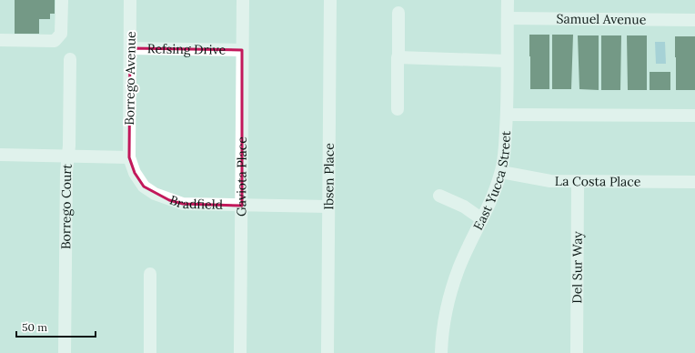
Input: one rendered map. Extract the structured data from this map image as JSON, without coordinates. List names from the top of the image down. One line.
{"streets":{"street":["Samuel Avenue","Refsing Drive","Borrego Avenue","Gaviota Place","Ibsen Place","East Yucca Street","La Costa Place","Bradfield","Borrego Court","Del Sur Way"]},"crossings":[["Samuel Avenue","East Yucca Street"],["Refsing Drive","Borrego Avenue"],["Refsing Drive","Gaviota Place"],["Borrego Avenue","Bradfield"],["Gaviota Place","Bradfield"],["Ibsen Place","Bradfield"],["East Yucca Street","La Costa Place"],["La Costa Place","Del Sur Way"]],"scale_bar":"50 m"}
